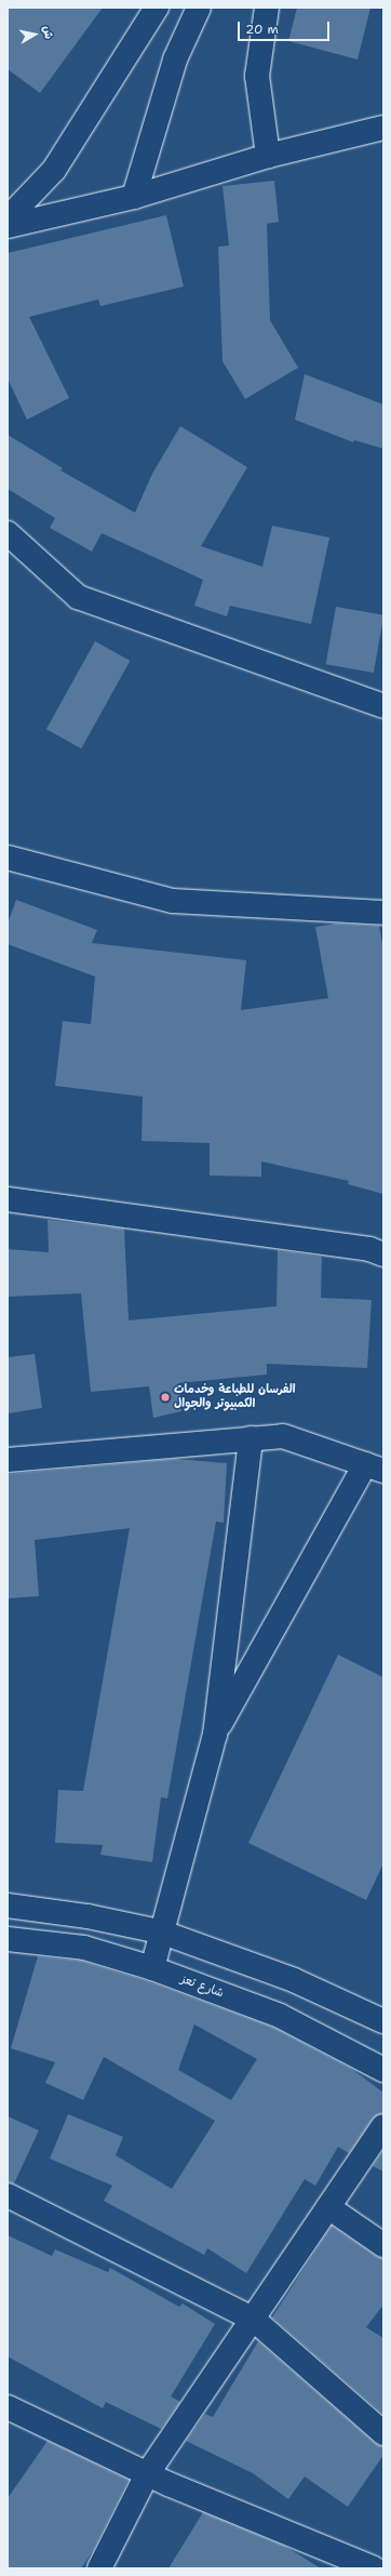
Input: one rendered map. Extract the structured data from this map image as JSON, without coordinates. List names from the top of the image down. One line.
{"streets":{"street":["شارع تعز"]},"places":["الفرسان للطباعة وخدمات الكمبيوتر والجوال"],"scale_bar":"20 m","north":"right"}
